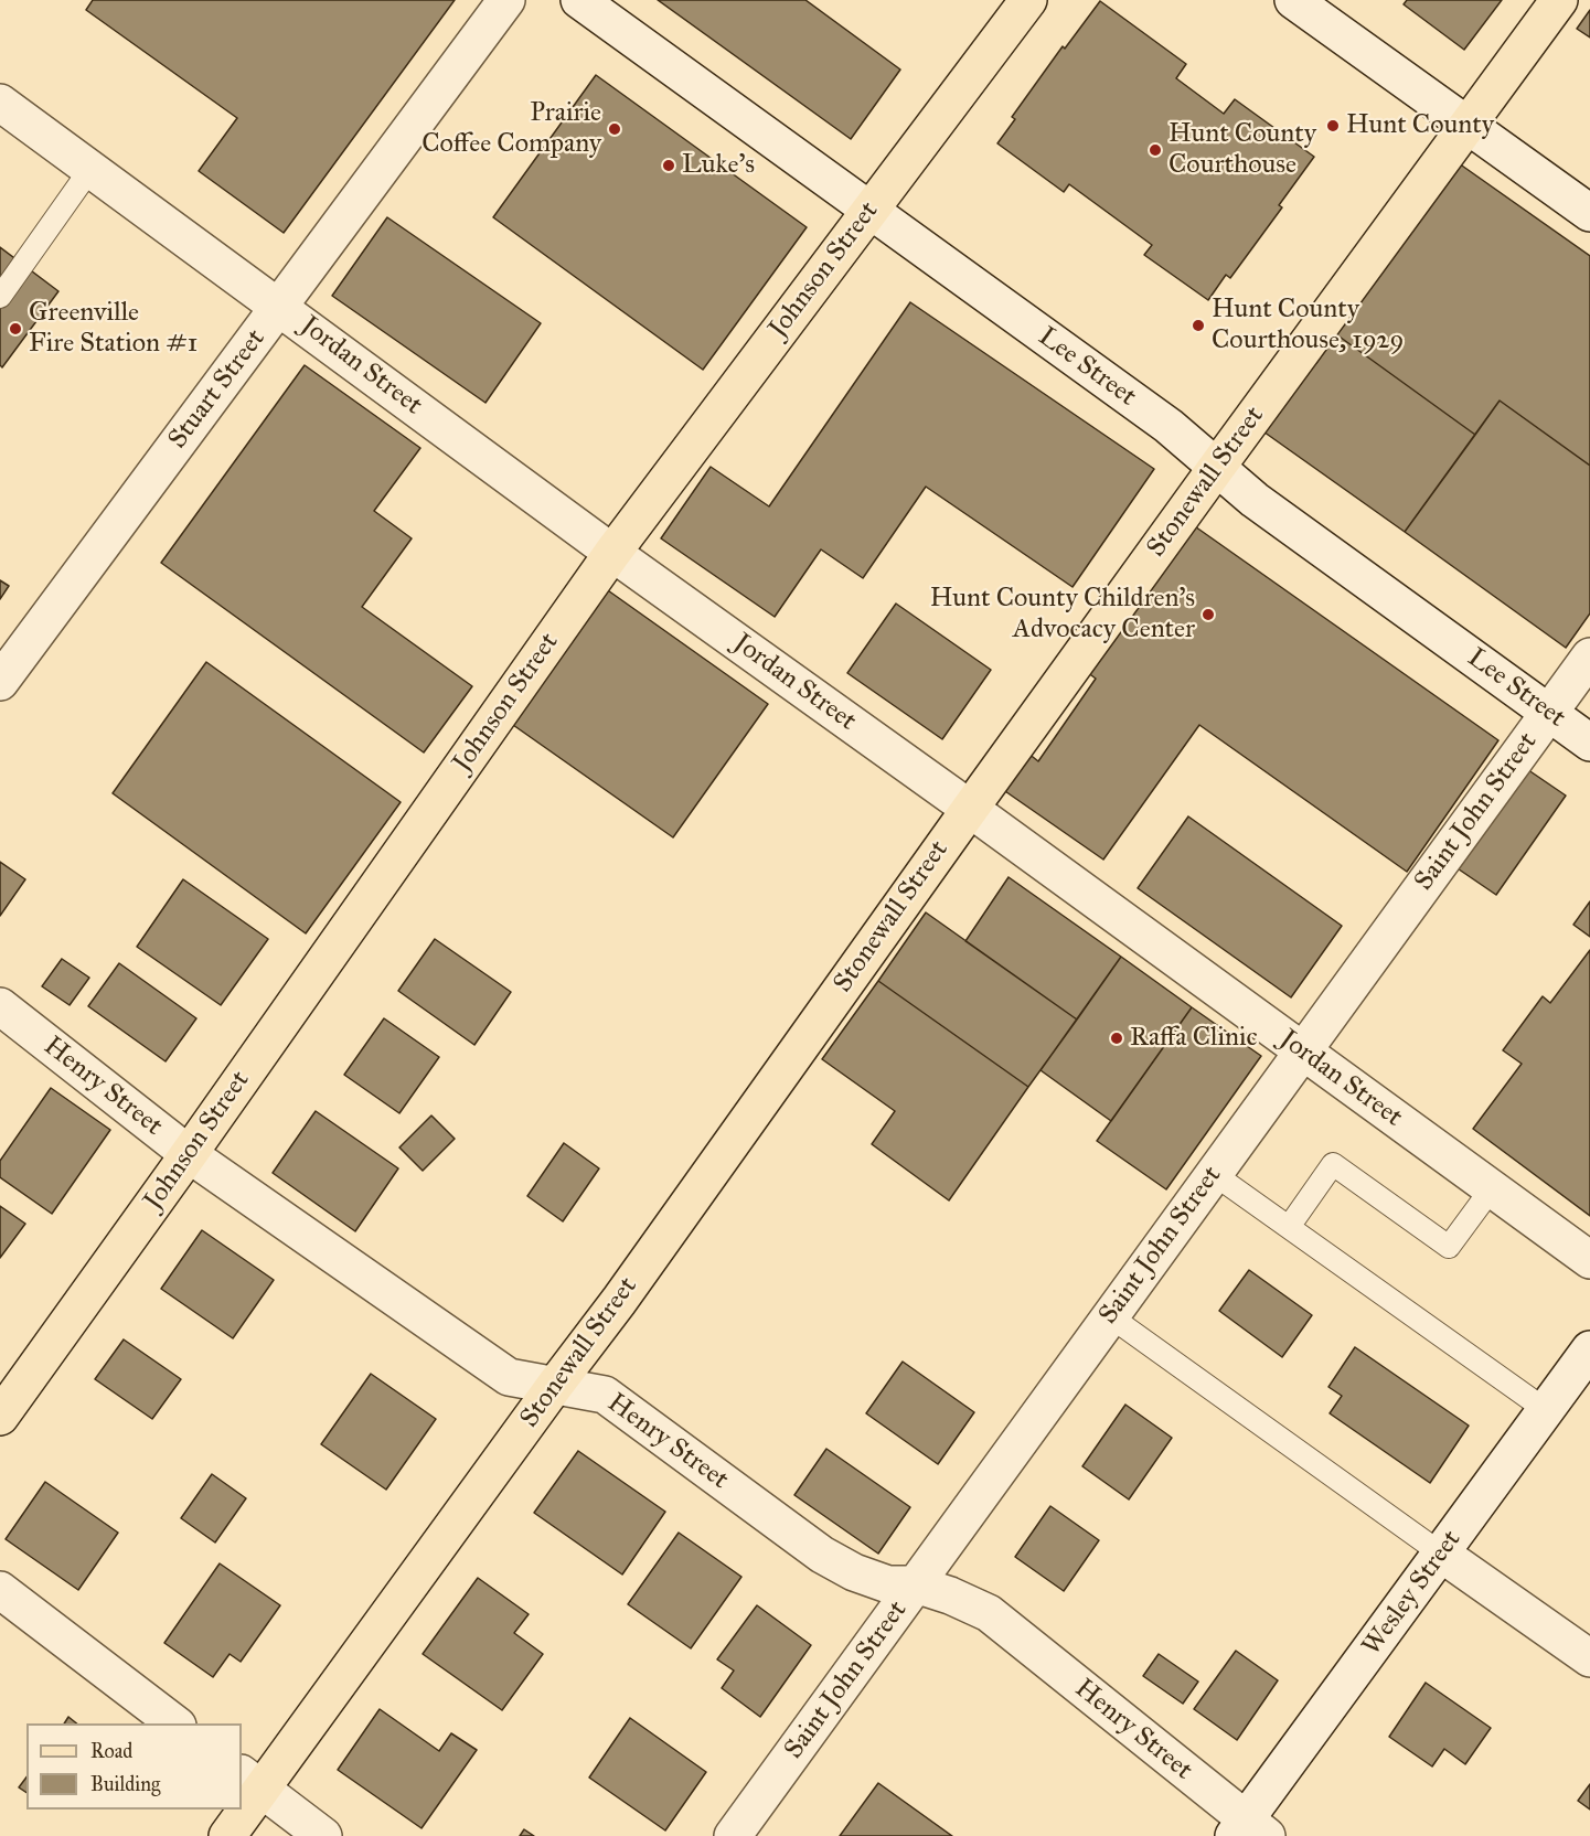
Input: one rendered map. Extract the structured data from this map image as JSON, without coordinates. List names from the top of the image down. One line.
{"streets":{"main road":["Johnson Street","Stonewall Street"],"street":["Jordan Street","Lee Street","Stuart Street","Saint John Street","Henry Street","Wesley Street"]},"crossings":[["Johnson Street","Jordan Street"],["Johnson Street","Lee Street"],["Johnson Street","Henry Street"],["Jordan Street","Stuart Street"],["Jordan Street","Stonewall Street"],["Jordan Street","Saint John Street"],["Lee Street","Stonewall Street"],["Lee Street","Saint John Street"],["Stonewall Street","Henry Street"],["Saint John Street","Henry Street"],["Henry Street","Wesley Street"]],"places":["Hunt County","Prairie Coffee Company","Hunt County Courthouse","Luke's","Hunt County Courthouse, 1929","Greenville Fire Station #1","Hunt County Children's Advocacy Center","Raffa Clinic"],"legend":["Road","Building"]}
